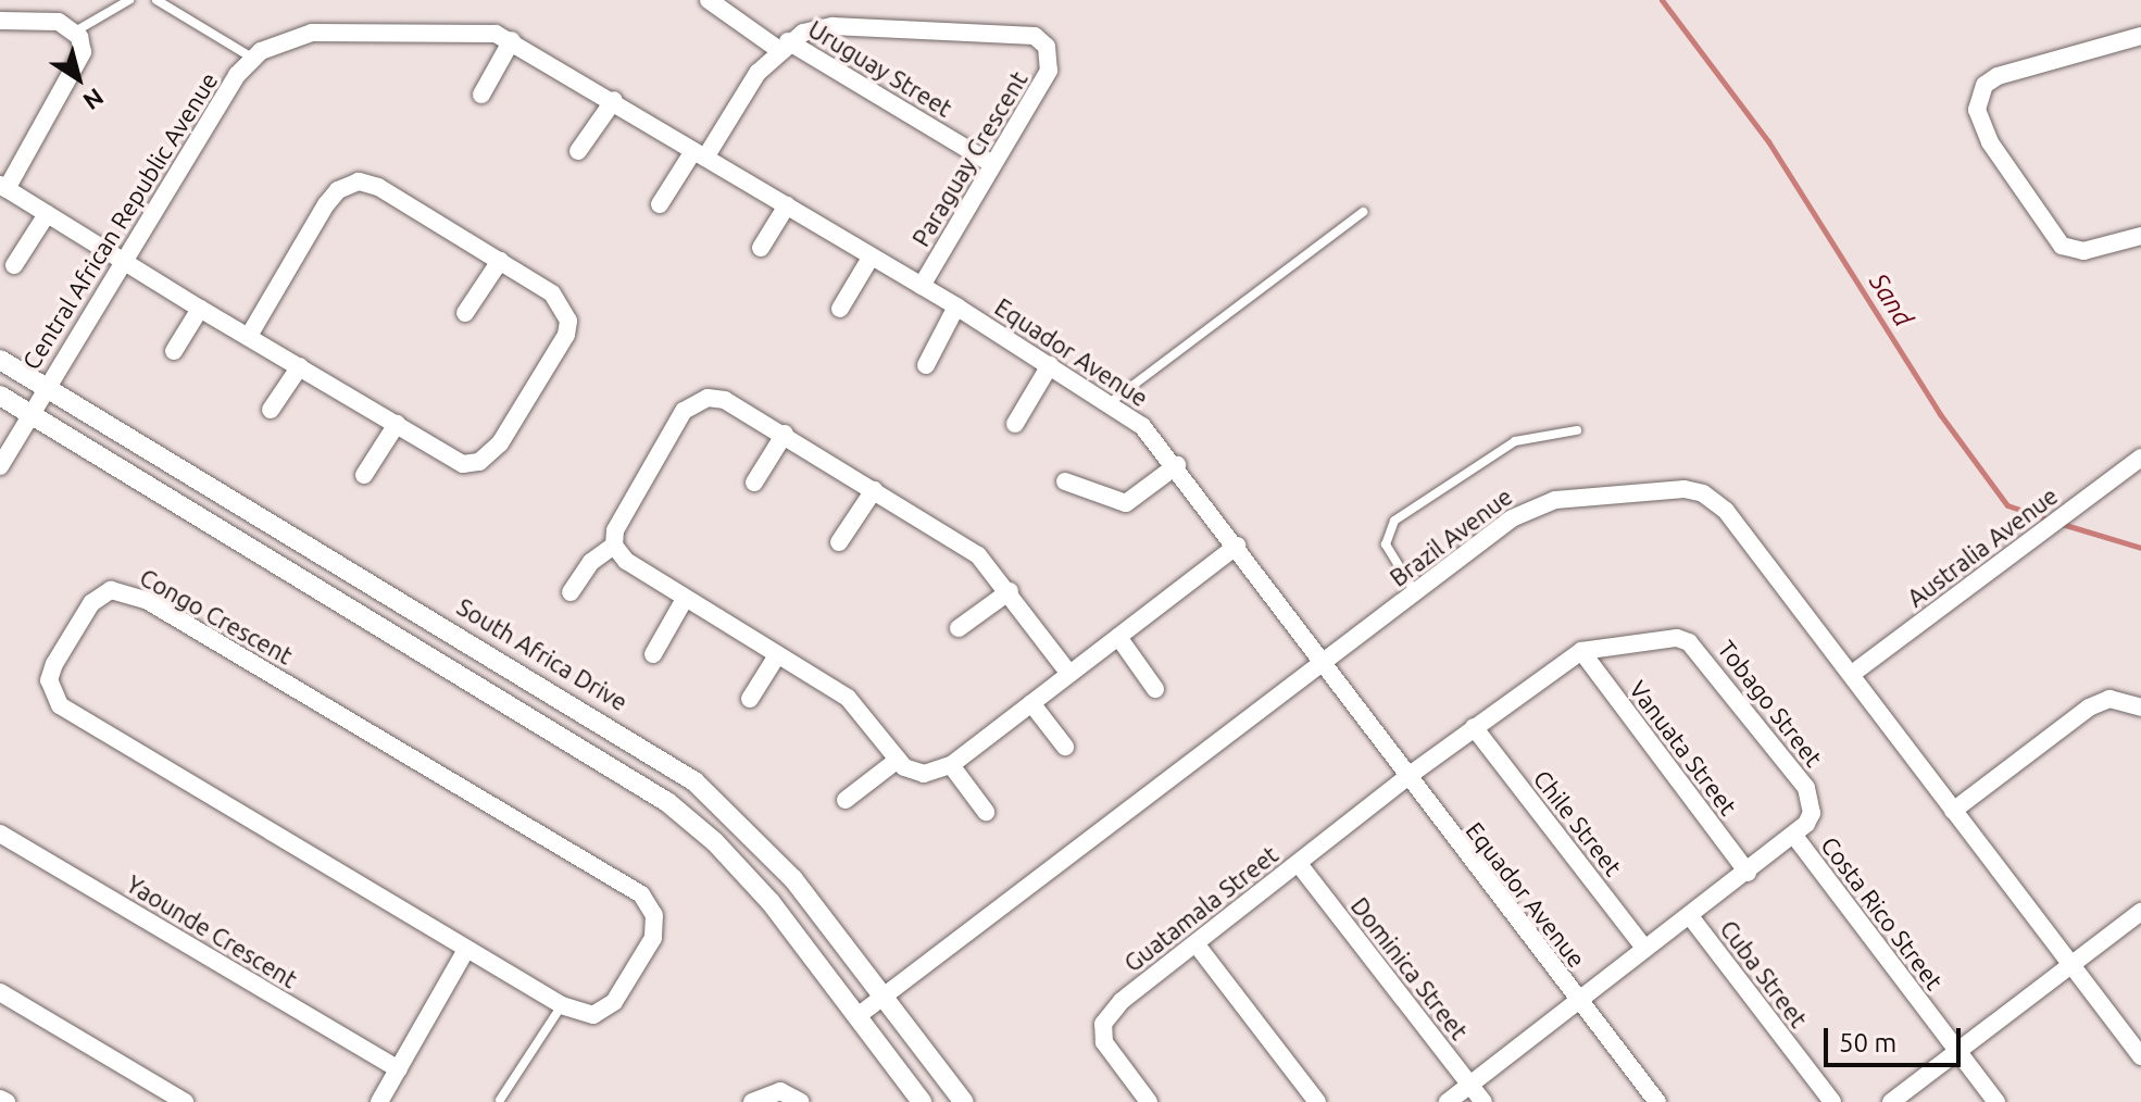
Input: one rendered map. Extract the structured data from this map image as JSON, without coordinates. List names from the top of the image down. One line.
{"streets":{"street":["Uruguay Street","Paraguay Crescent","Central African Republic Avenue","Equador Avenue","Brazil Avenue","Australia Avenue","Congo Crescent","South Africa Drive","Tobago Street","Vanuata Street","Chile Street","Guatamala Street","Costa Rico Street","Yaounde Crescent","Dominica Street","Cuba Street"]},"crossings":[["Uruguay Street","Paraguay Crescent"],["Paraguay Crescent","Equador Avenue"],["Central African Republic Avenue","Equador Avenue"],["Central African Republic Avenue","South Africa Drive"],["Equador Avenue","Brazil Avenue"],["Equador Avenue","Tobago Street"],["Equador Avenue","Guatamala Street"],["Brazil Avenue","Australia Avenue"],["Brazil Avenue","South Africa Drive"],["Tobago Street","Vanuata Street"],["Tobago Street","Chile Street"],["Tobago Street","Guatamala Street"],["Tobago Street","Costa Rico Street"],["Guatamala Street","Dominica Street"]],"water":["Sand"],"scale_bar":"50 m","north":"bottom right"}
